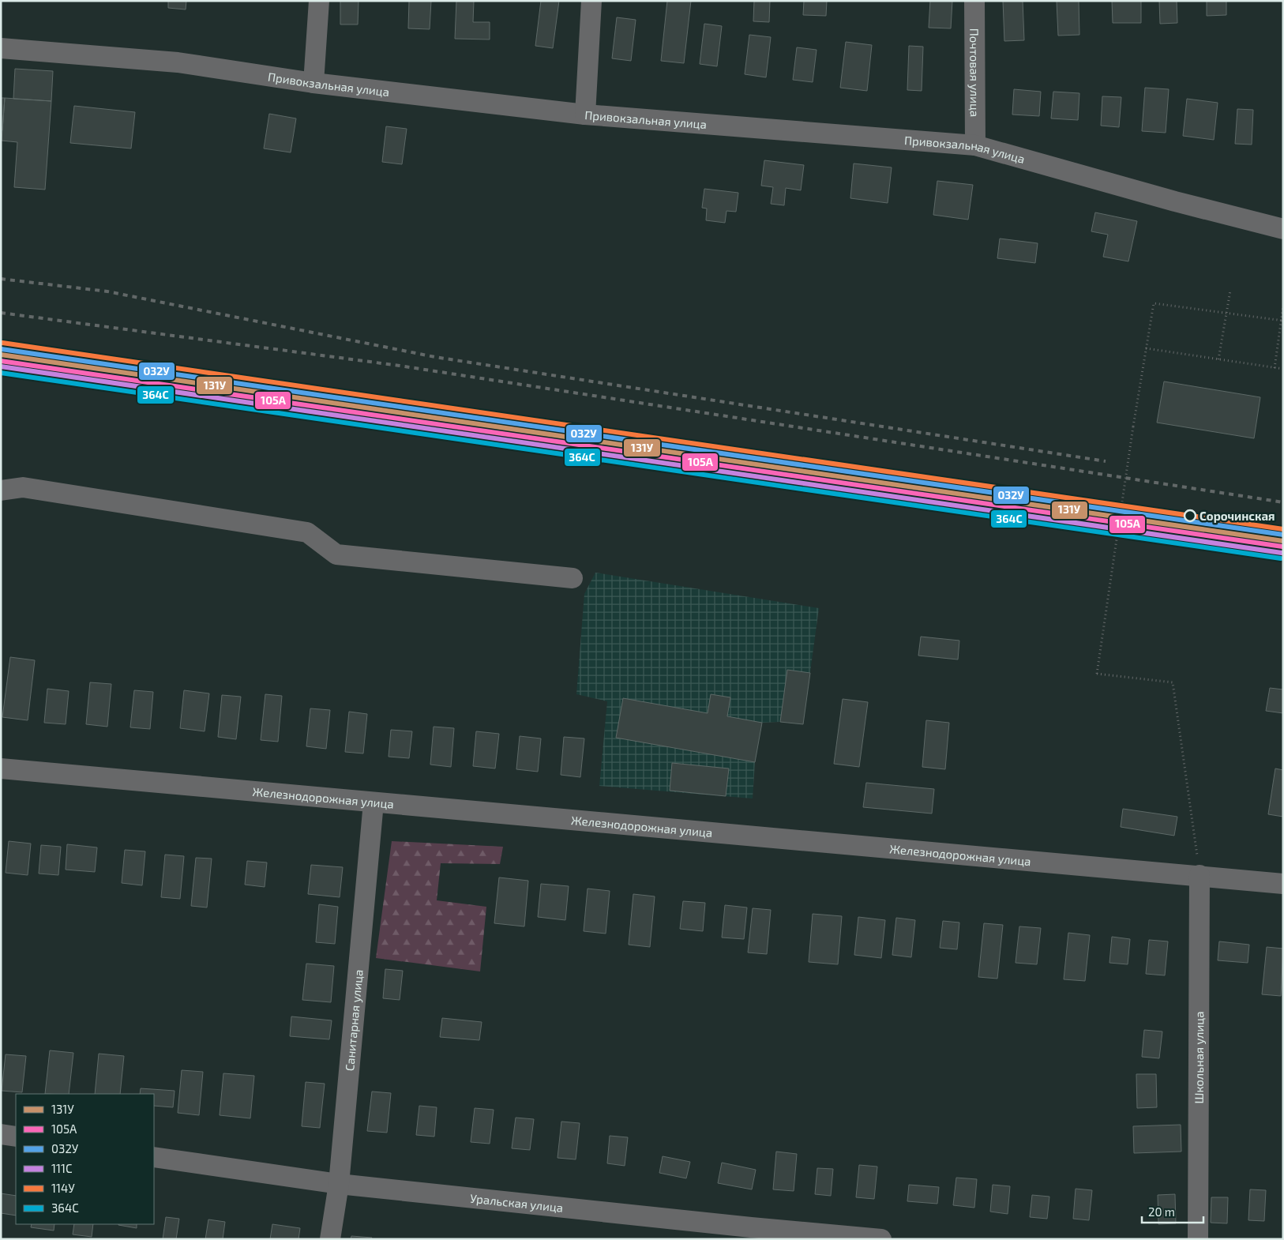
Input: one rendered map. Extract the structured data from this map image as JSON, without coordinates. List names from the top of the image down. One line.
{"streets":{"street":["Почтовая улица","Привокзальная улица","Железнодорожная улица","Санитарная улица","Школьная улица","Уральская улица"]},"crossings":[["Почтовая улица","Привокзальная улица"],["Железнодорожная улица","Санитарная улица"],["Железнодорожная улица","Школьная улица"],["Санитарная улица","Уральская улица"]],"places":["Сорочинская"],"lines":["transit line 114У","transit line 032У","transit line 131У","transit line 105А","transit line 111С","transit line 364С"],"legend":["131У","105А","032У","111С","114У","364С"],"scale_bar":"20 m"}
